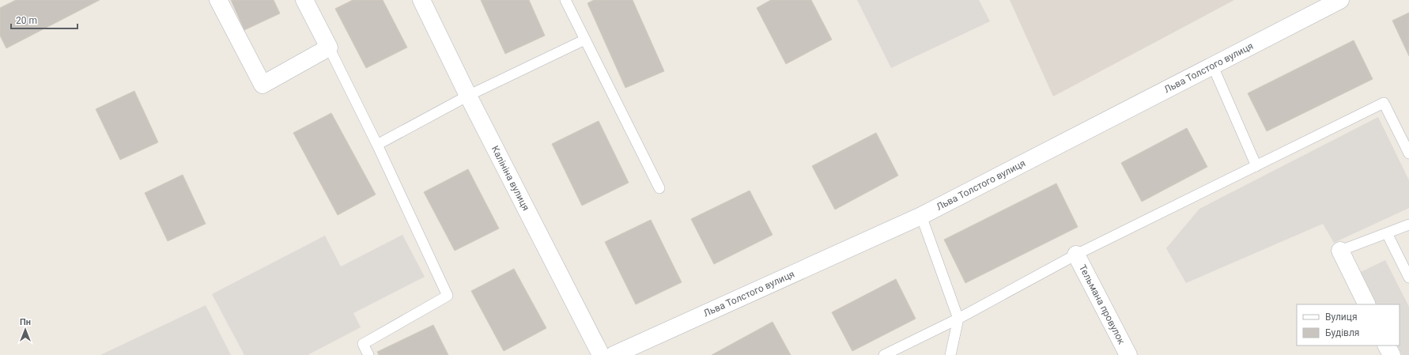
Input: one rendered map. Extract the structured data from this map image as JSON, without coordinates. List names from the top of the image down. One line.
{"streets":{"street":["Льва Толстого вулиця","Калініна вулиця","Тельмана провулок"]},"legend":["Вулиця","Будівля"],"scale_bar":"20 m","north":"top"}
